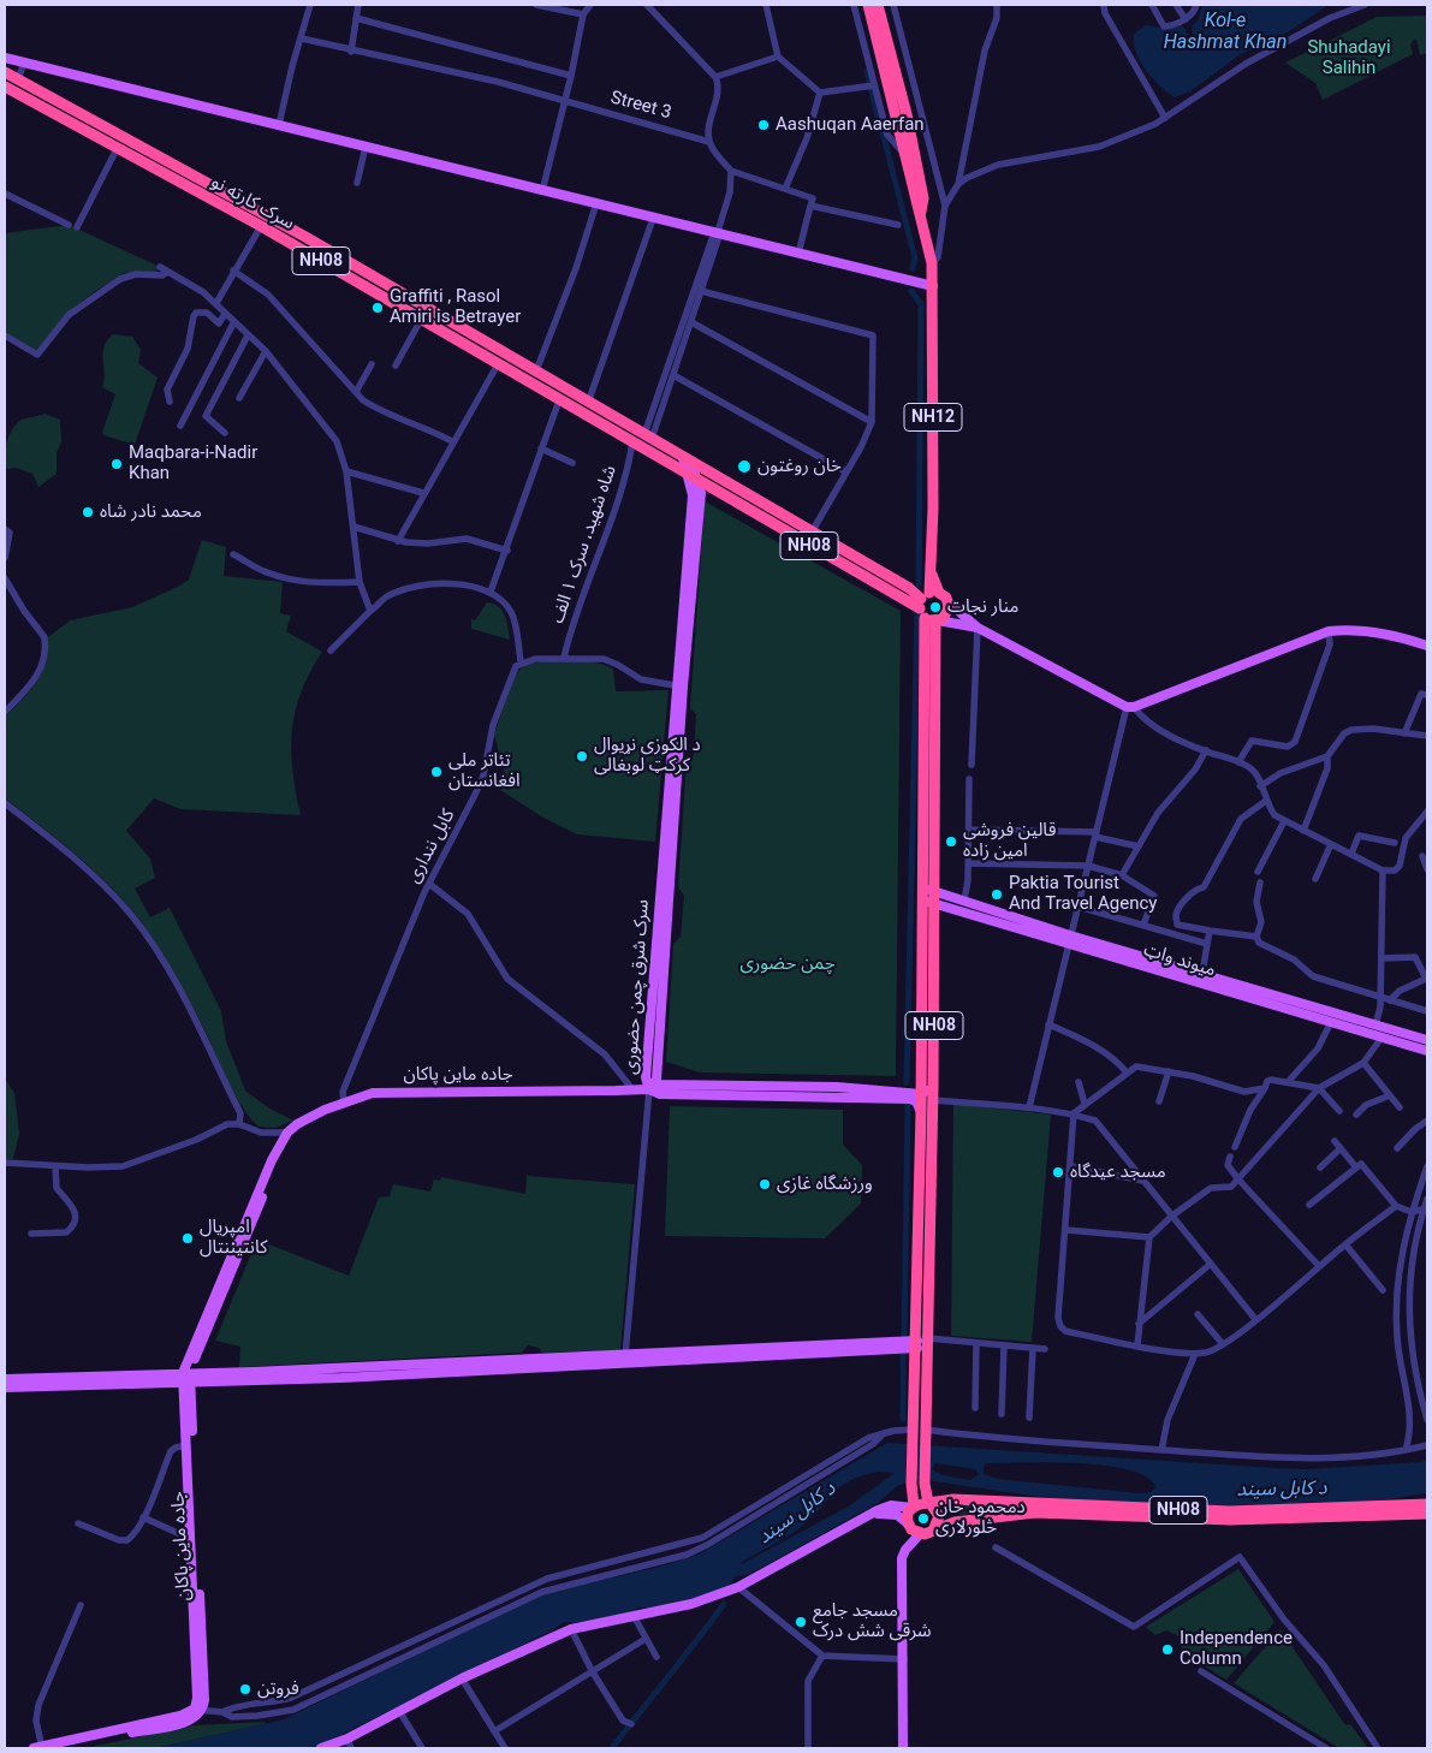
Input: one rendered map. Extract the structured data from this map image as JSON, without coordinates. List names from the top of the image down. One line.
{"streets":{"highway":["سرک کارته نو","NH08","NH12"],"main road":["میوند واټ","سرک شرق چمن حضوری","جاده ماین پاکان"],"street":["Street 3","شاه شهید، سرک ۱ الف","کابل ننداری"]},"crossings":[["سرک کارته نو","NH08"],["سرک کارته نو","NH12"],["سرک کارته نو","شاه شهید، سرک ۱ الف"],["سرک کارته نو","سرک شرق چمن حضوری"],["NH08","NH12"],["NH08","میوند واټ"],["کابل ننداری","جاده ماین پاکان"],["سرک شرق چمن حضوری","جاده ماین پاکان"]],"water":["Kol-e Hashmat Khan","د کابل سيند"],"parks":["Shuhadayi Salihin","چمن حضوری"],"places":["Aashuqan Aaerfan","Graffiti , Rasol Amiri is Betrayer","Maqbara-i-Nadir Khan","خان روغتون","محمد نادر شاه","منار نجات","د الکوزی نړیوال کرکټ لوبغالی","تئاتر ملی افغانستان","قالین فروشی امین زاده","Paktia Tourist And Travel Agency","مسجد عیدگاه","ورزشگاه غازی","امپریال کانتیننتال","دمحمود خان څلورلاری","مسجد جامع شرقی شش درک","Independence Column","فروتن"]}
